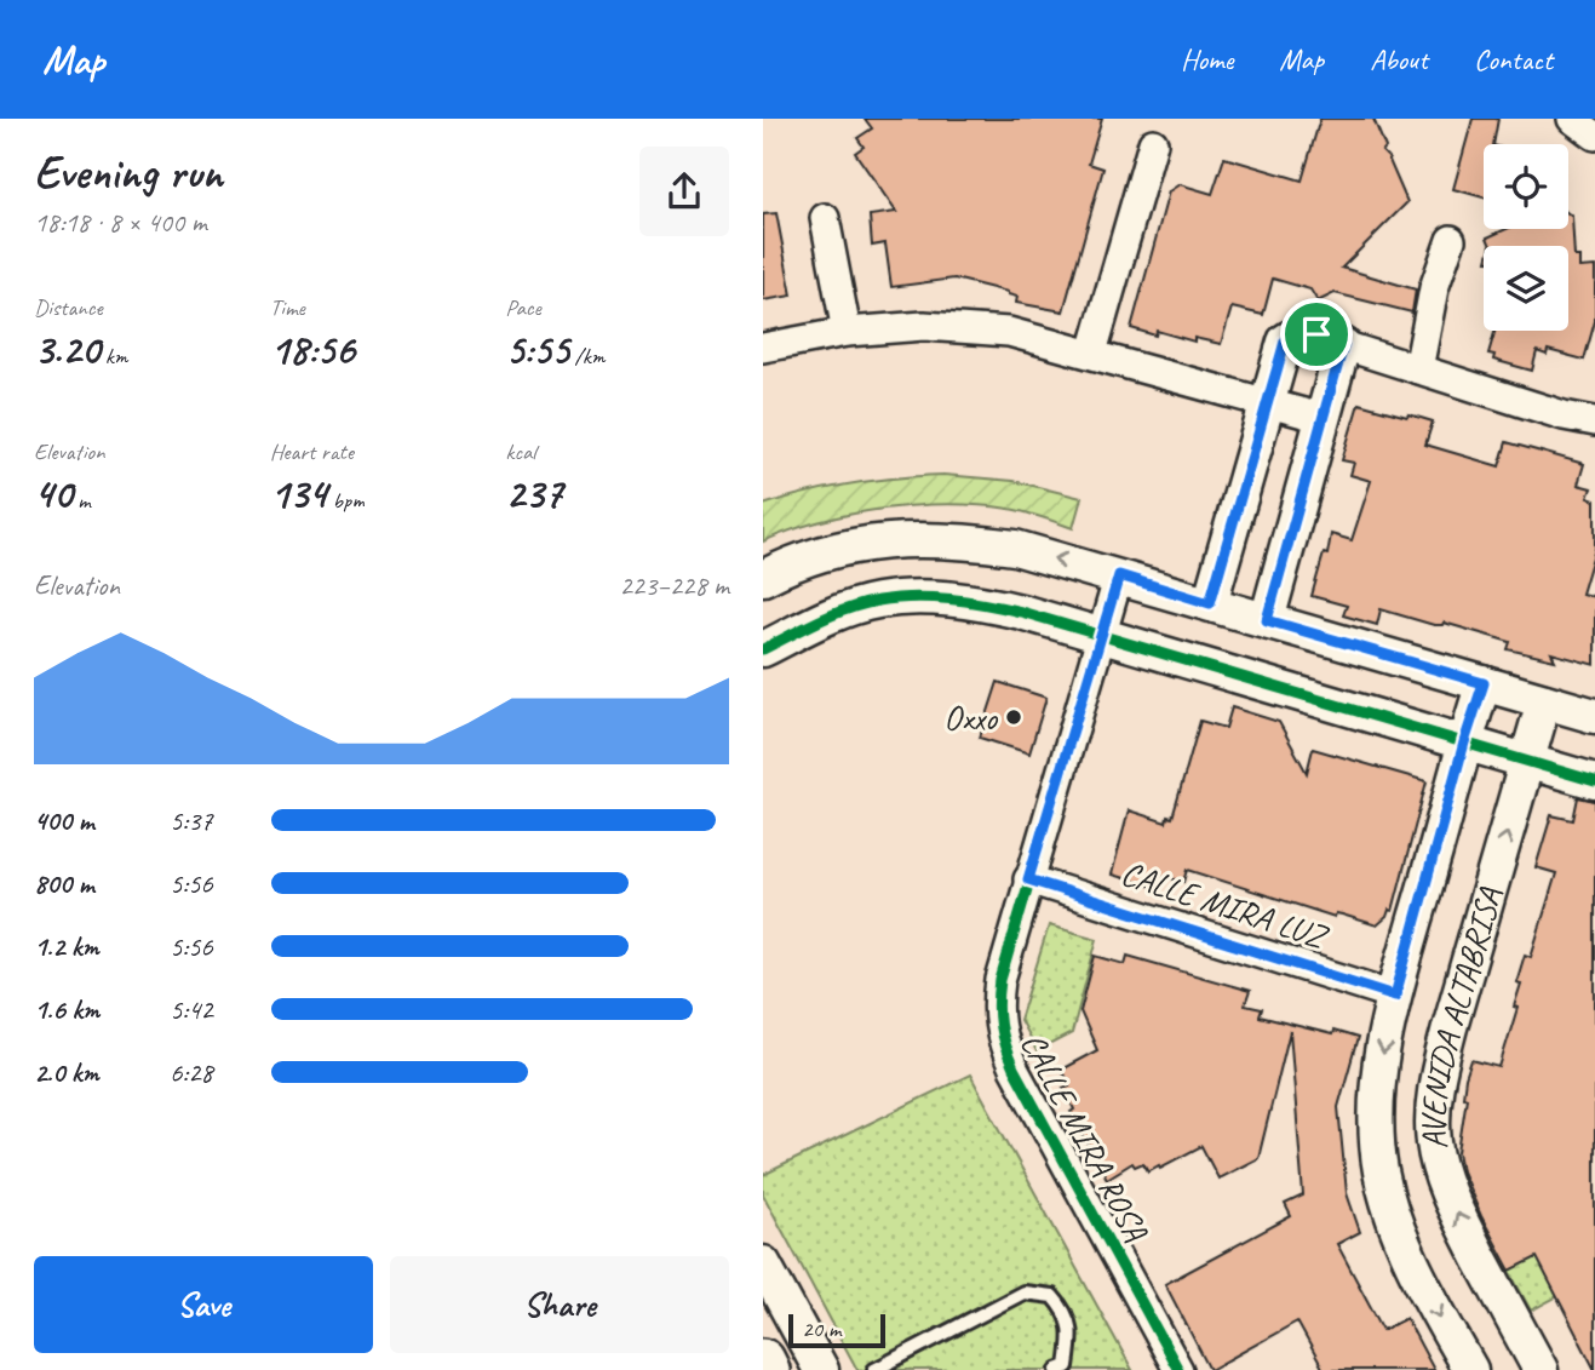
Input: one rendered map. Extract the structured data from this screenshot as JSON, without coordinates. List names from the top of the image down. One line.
{"streets":{"street":["CALLE MIRA LUZ","AVENIDA ALTABRISA","CALLE MIRA ROSA"]},"crossings":[["CALLE MIRA LUZ","AVENIDA ALTABRISA"],["CALLE MIRA LUZ","CALLE MIRA ROSA"]],"places":["Oxxo"],"scale_bar":"20 m","page":{"header":"Map","nav":["Home","Map","About","Contact"],"heading":["Evening run","18:18 · 8 × 400 m"],"stats":[["Distance","3.20 km"],["Time","18:56"],["Pace","5:55 /km"],["Elevation","40 m"],["Heart rate","134 bpm"],["kcal","237"]],"chart":["Elevation","223–228 m"],"list":[{"name":"400 m","note":"5:37"},{"name":"800 m","note":"5:56"},{"name":"1.2 km","note":"5:56"},{"name":"1.6 km","note":"5:42"},{"name":"2.0 km","note":"6:28"}],"buttons":["Save","Share"],"scale":"20 m"}}
